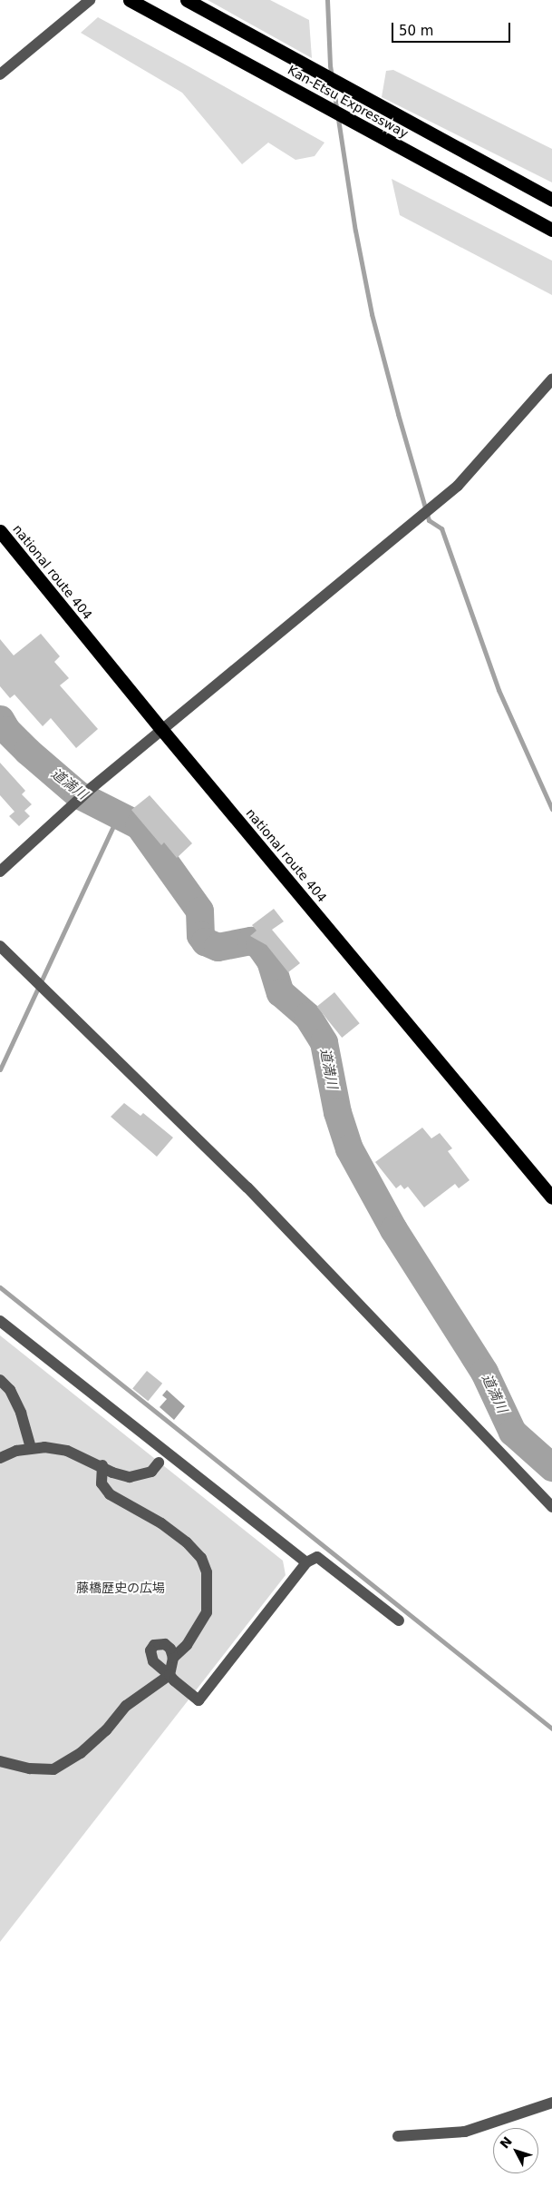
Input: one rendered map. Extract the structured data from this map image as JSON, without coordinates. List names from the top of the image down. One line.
{"streets":{"highway":["Kan-Etsu Expressway","national route 404"]},"water":["道満川"],"parks":["藤橋歴史の広場"],"scale_bar":"50 m","north":"top left"}
